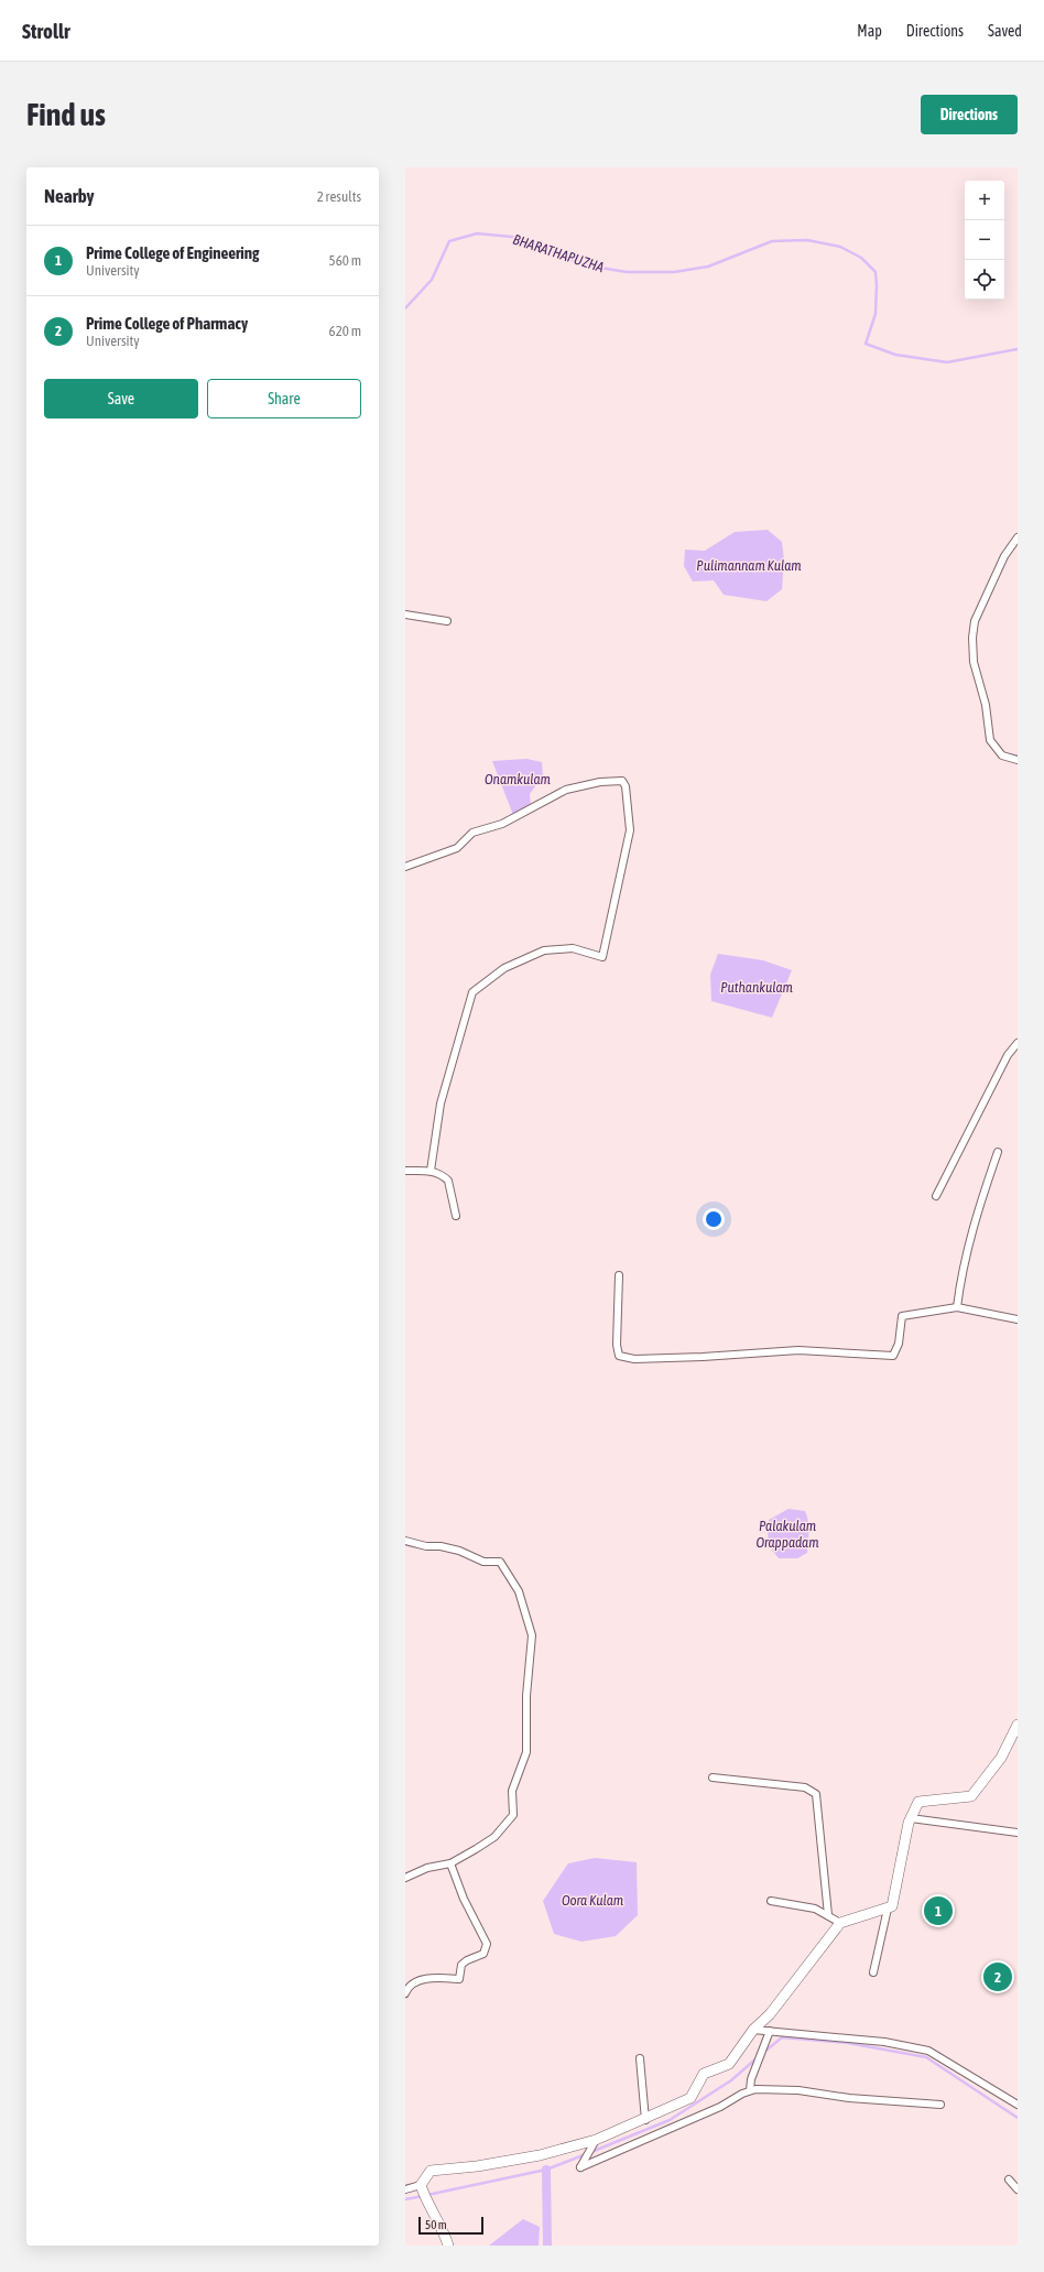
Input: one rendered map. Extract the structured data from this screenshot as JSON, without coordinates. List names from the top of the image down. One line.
{"water":["BHARATHAPUZHA","Pulimannam Kulam","Onamkulam","Puthankulam","Palakulam Orappadam","Oora Kulam"],"scale_bar":"50 m","page":{"header":"Strollr","nav":["Map","Directions","Saved"],"buttons":["Directions",["Save","Share"]],"title":"Find us","heading":["Nearby","2 results"],"map_buttons":["+","−"],"list":[{"mark":"1","name":"Prime College of Engineering","note":"University","value":"560 m"},{"mark":"2","name":"Prime College of Pharmacy","note":"University","value":"620 m"}],"pins":["1","2"],"scale":"50 m"}}
